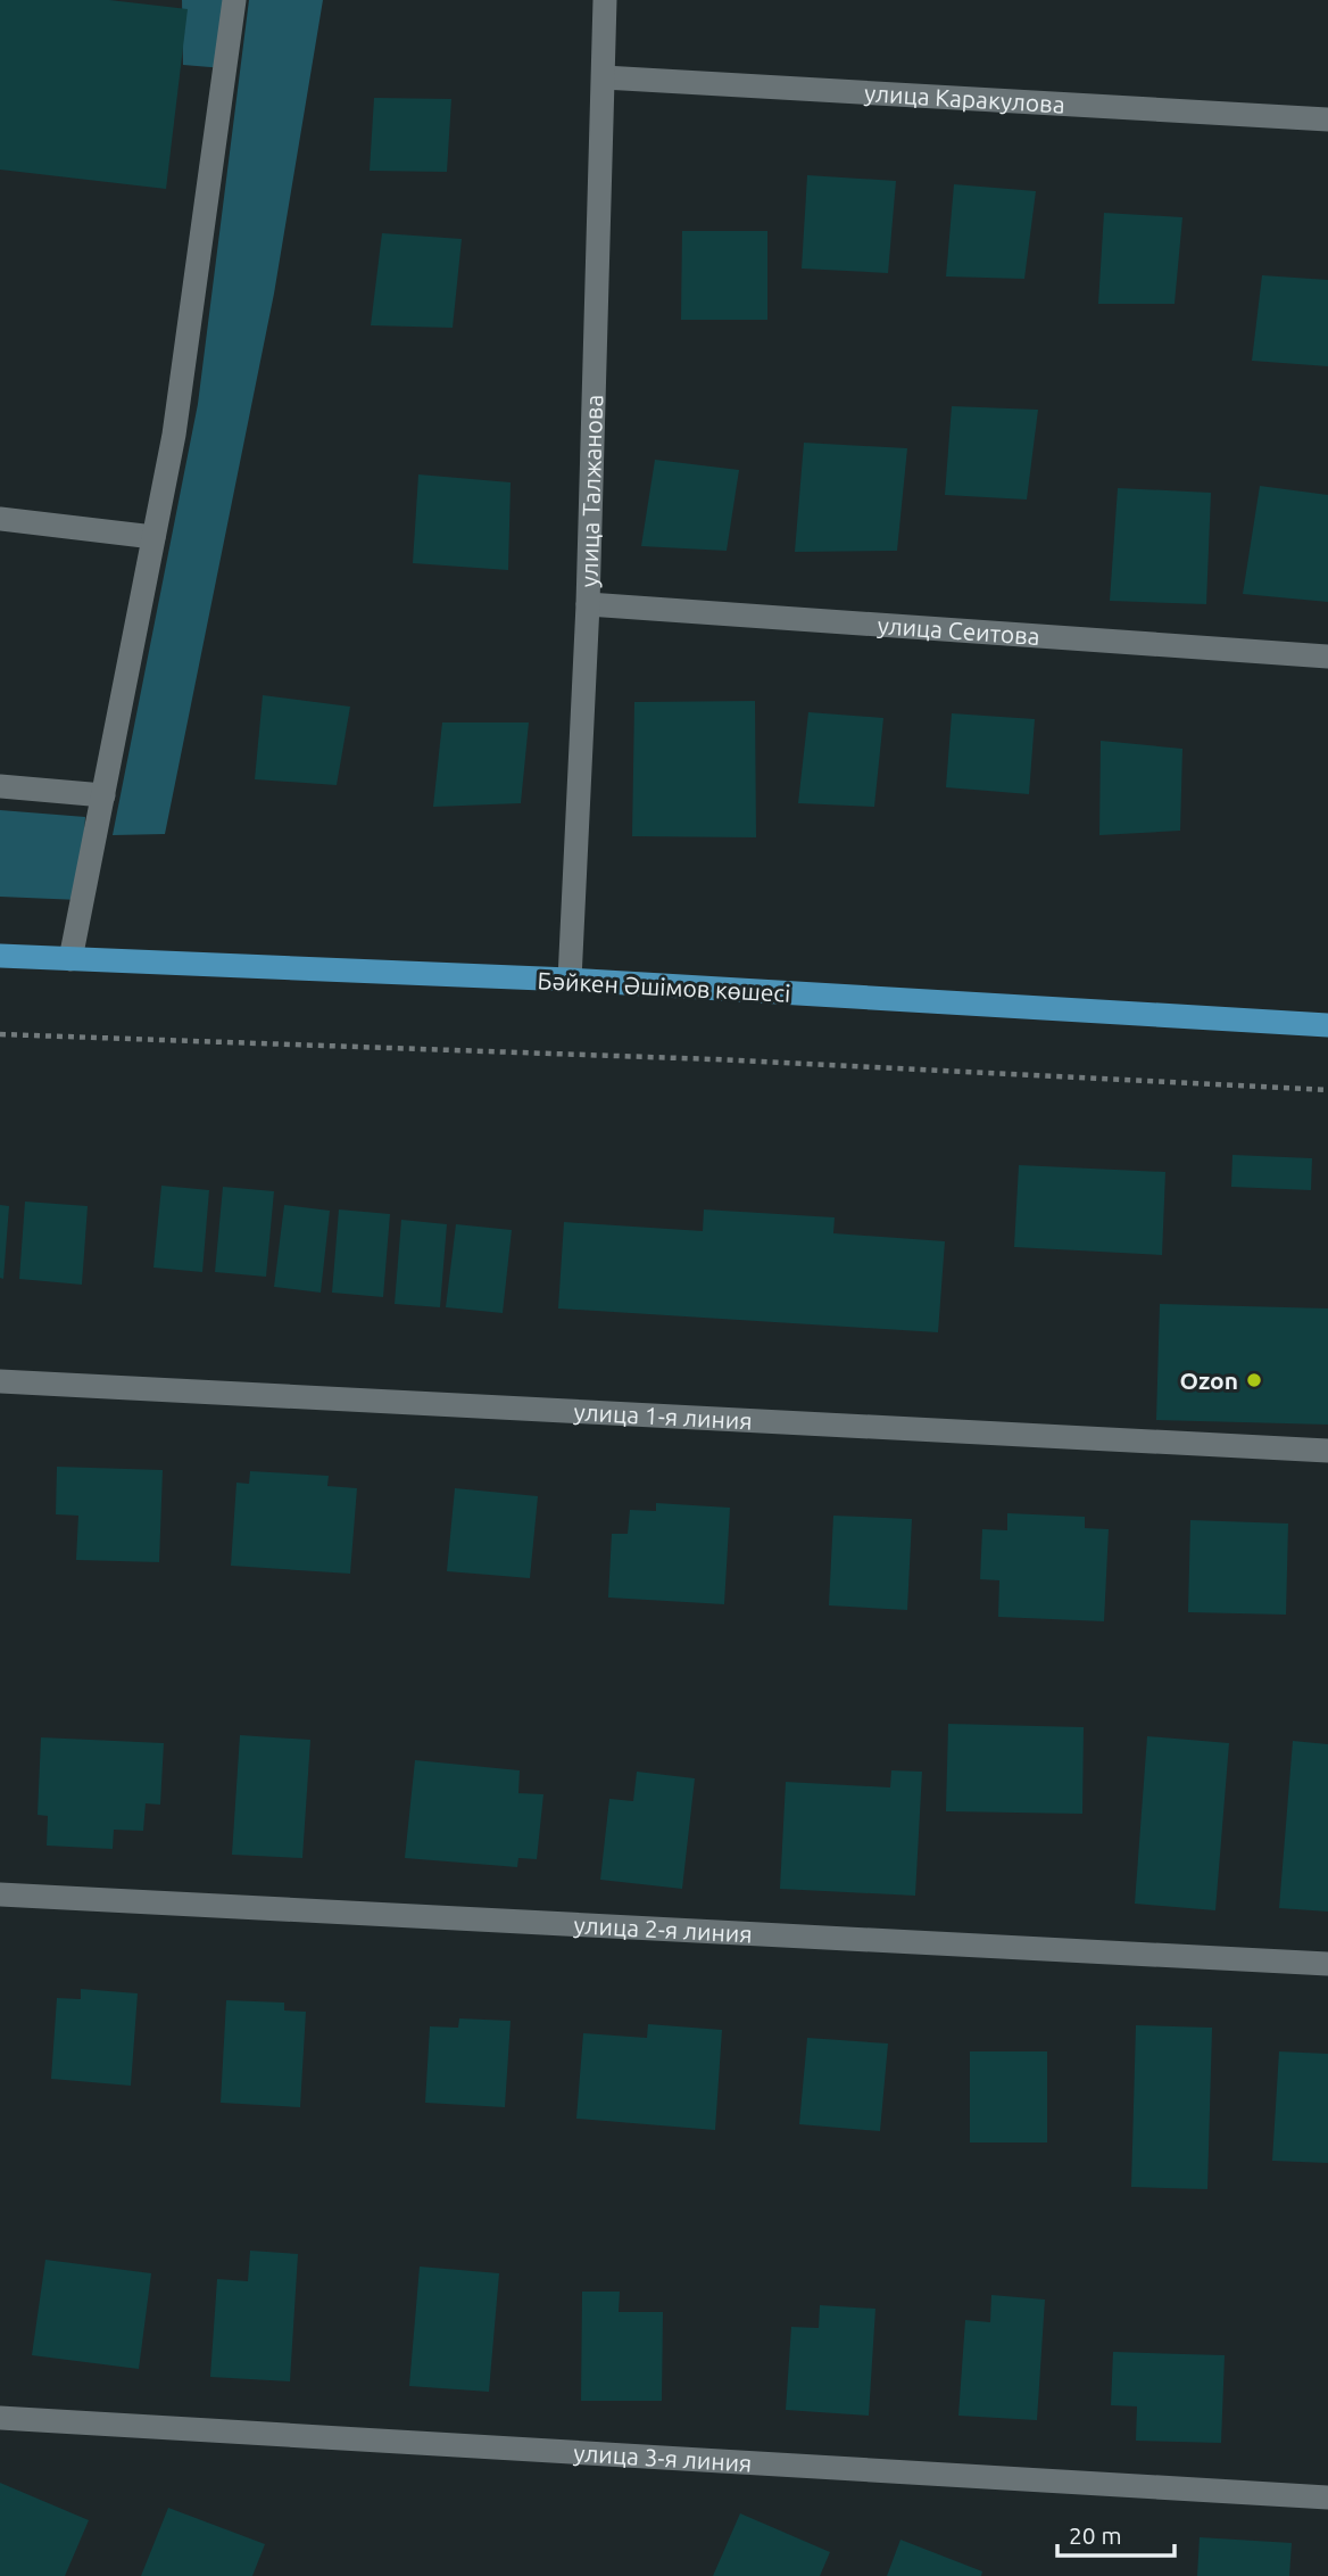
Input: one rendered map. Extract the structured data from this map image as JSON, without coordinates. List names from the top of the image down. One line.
{"streets":{"main road":["Бәйкен Әшімов көшесі"],"street":["улица Каракулова","улица Талжанова","улица Сеитова","улица 1-я линия","улица 2-я линия","улица 3-я линия"]},"crossings":[["улица Каракулова","улица Талжанова"],["улица Талжанова","улица Сеитова"],["улица Талжанова","Бәйкен Әшімов көшесі"]],"places":["Ozon"],"scale_bar":"20 m"}
